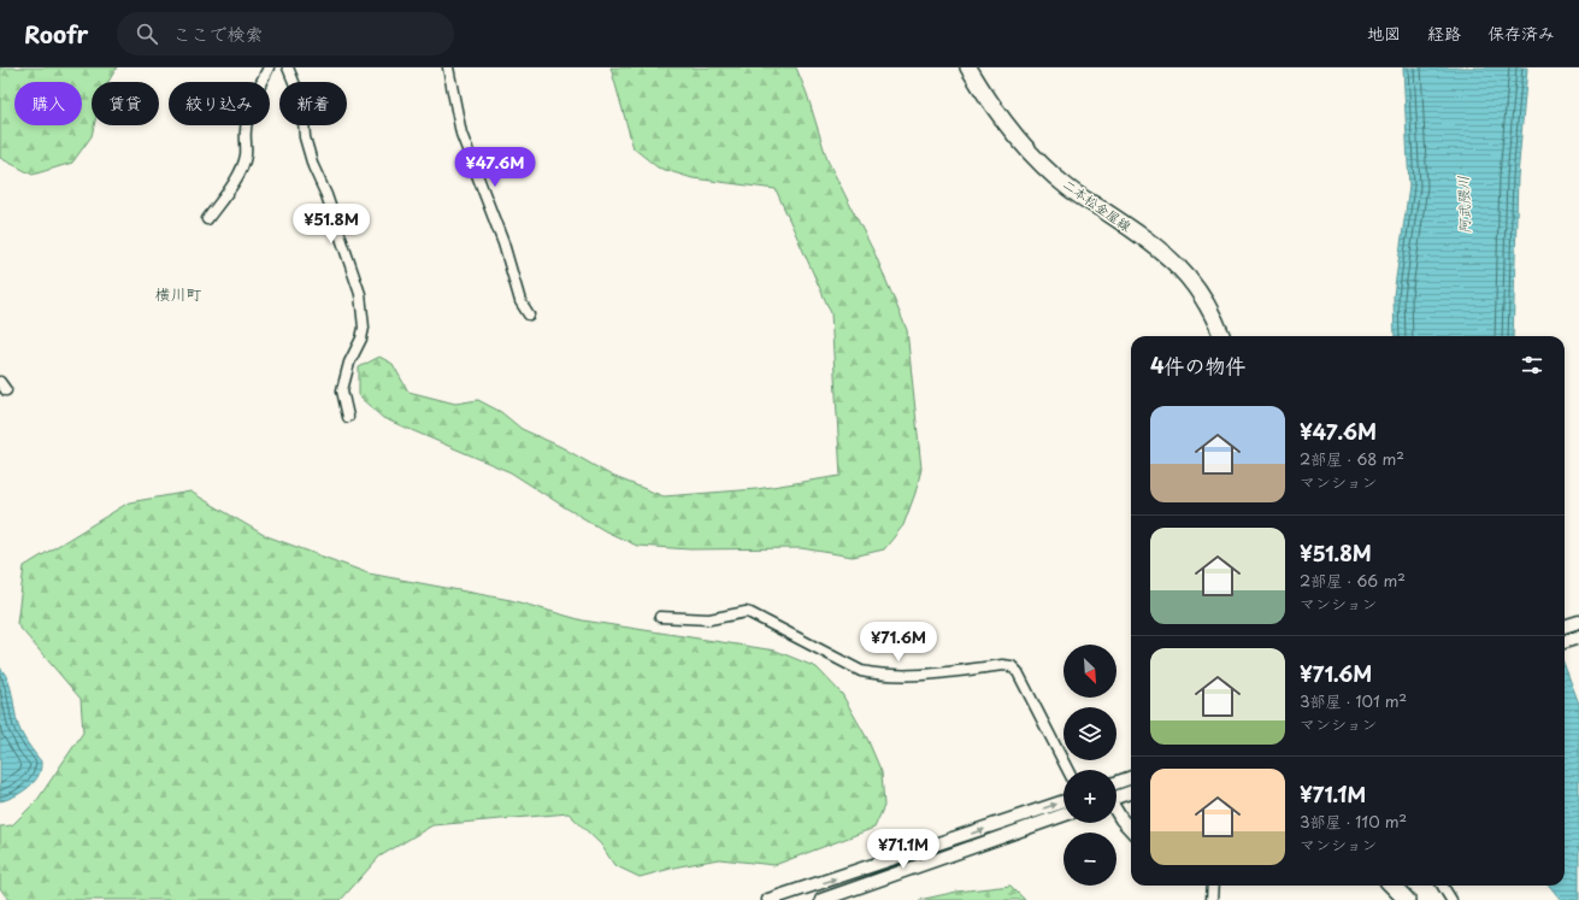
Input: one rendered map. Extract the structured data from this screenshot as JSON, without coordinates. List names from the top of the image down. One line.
{"streets":{"main road":["二本松金屋線"]},"districts":["横川町"],"water":["阿武隈川"],"north":"bottom right","page":{"header":"Roofr","search":"ここで検索","nav":["地図","経路","保存済み"],"chip":["購入","賃貸","絞り込み","新着"],"price":["¥47.6M","¥51.8M","¥71.6M","¥71.1M"],"heading":"4件の物件","list":[{"name":"¥47.6M","note":"2部屋 · 68 m² · マンション"},{"name":"¥51.8M","note":"2部屋 · 66 m² · マンション"},{"name":"¥71.6M","note":"3部屋 · 101 m² · マンション"},{"name":"¥71.1M","note":"3部屋 · 110 m² · マンション"}],"map_buttons":["+","−"]}}
